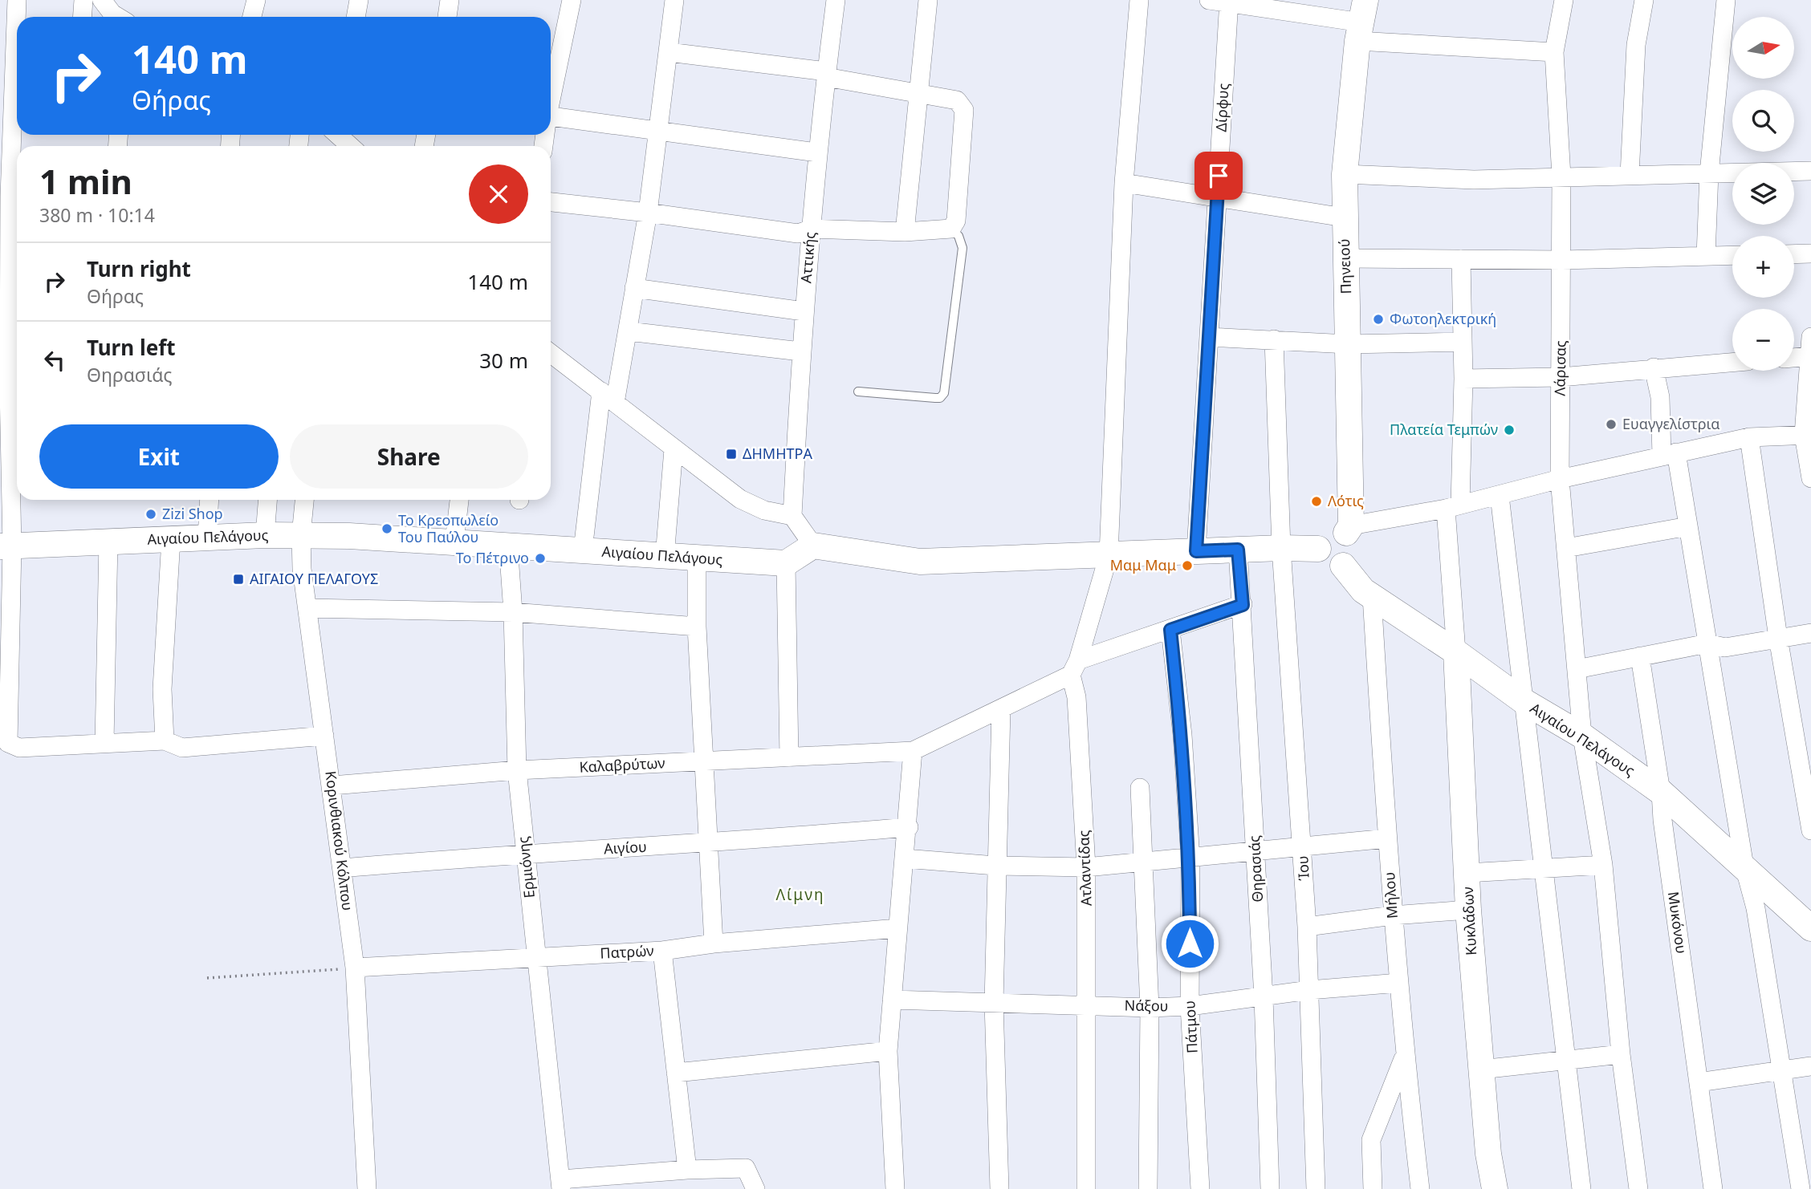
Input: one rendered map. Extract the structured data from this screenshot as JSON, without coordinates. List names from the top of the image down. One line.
{"streets":{"main road":["Πηνειού","Αιγαίου Πελάγους","Κυκλάδων"],"street":["Δίρφυς","Αττικής","Λάρισας","Καλαβρύτων","Κορινθιακού Κόλπου","Αιγίου","Ερμιόνης","Ατλαντίδας","Ίου","Θηρασιάς","Μήλου","Μυκόνου","Πατρών","Νάξου","Πάτμου"]},"crossings":[["Πηνειού","Αιγαίου Πελάγους"],["Λάρισας","Αιγαίου Πελάγους"],["Αιγαίου Πελάγους","Κορινθιακού Κόλπου"],["Αιγαίου Πελάγους","Ερμιόνης"],["Αιγαίου Πελάγους","Μήλου"],["Αιγαίου Πελάγους","Κυκλάδων"],["Αιγαίου Πελάγους","Μυκόνου"],["Καλαβρύτων","Κορινθιακού Κόλπου"],["Καλαβρύτων","Ερμιόνης"],["Κορινθιακού Κόλπου","Αιγίου"],["Κορινθιακού Κόλπου","Πατρών"],["Αιγίου","Ερμιόνης"],["Ερμιόνης","Πατρών"],["Ατλαντίδας","Νάξου"],["Ίου","Νάξου"],["Θηρασιάς","Νάξου"],["Μήλου","Νάξου"],["Νάξου","Πάτμου"]],"districts":["Λίμνη"],"places":{"other":["Φωτοηλεκτρική","Ευαγγελίστρια","Πλατεία Τεμπών","Λότις","Zizi Shop","Το Κρεοπωλείο Του Παύλου","Το Πέτρινο","Μαμ Μαμ"],"transit":["ΔΗΜΗΤΡΑ","ΑΙΓΑΙΟΥ ΠΕΛΑΓΟΥΣ"]},"north":"right","page":{"map_buttons":["+","−"],"turn":["140 m","Θήρας"],"heading":["1 min","380 m · 10:14"],"list":[{"name":"Turn right","note":"Θήρας","value":"140 m"},{"name":"Turn left","note":"Θηρασιάς","value":"30 m"}],"buttons":["Exit","Share"]}}
